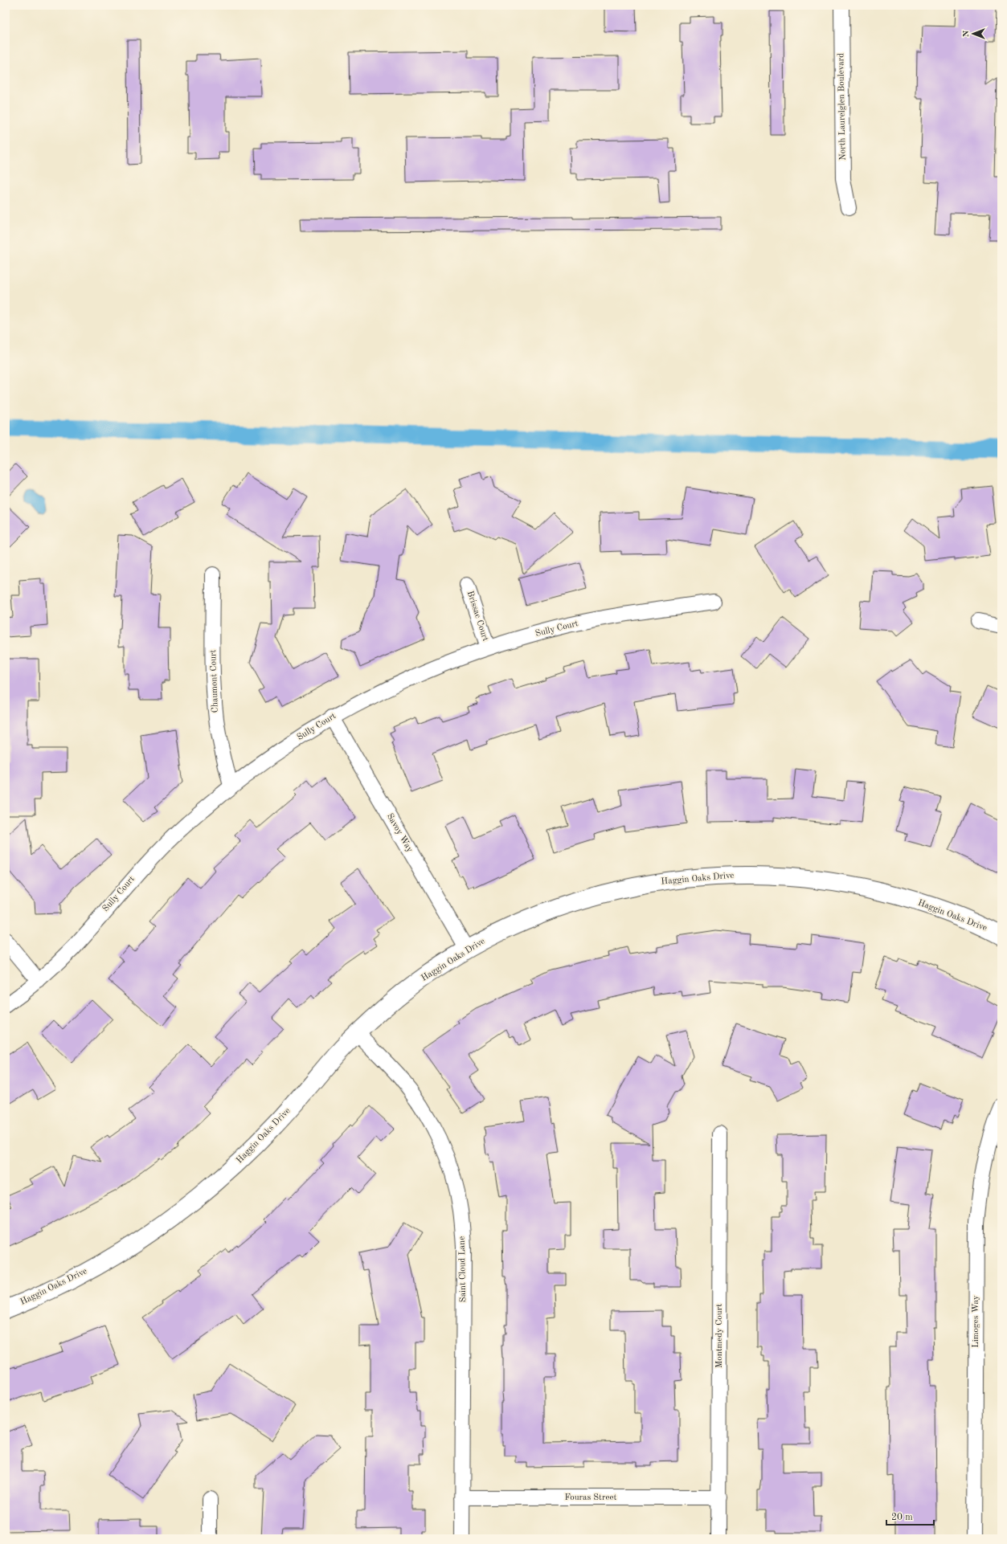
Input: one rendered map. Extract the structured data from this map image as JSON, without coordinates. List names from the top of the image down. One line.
{"streets":{"street":["North Laurelglen Boulevard","Brissac Court","Sully Court","Chaumont Court","Savoy Way","Haggin Oaks Drive","Saint Cloud Lane","Limoges Way","Montmedy Court","Fouras Street"]},"crossings":[["Brissac Court","Sully Court"],["Sully Court","Chaumont Court"],["Sully Court","Savoy Way"],["Savoy Way","Haggin Oaks Drive"],["Haggin Oaks Drive","Saint Cloud Lane"],["Saint Cloud Lane","Fouras Street"],["Montmedy Court","Fouras Street"]],"scale_bar":"20 m","north":"left"}
